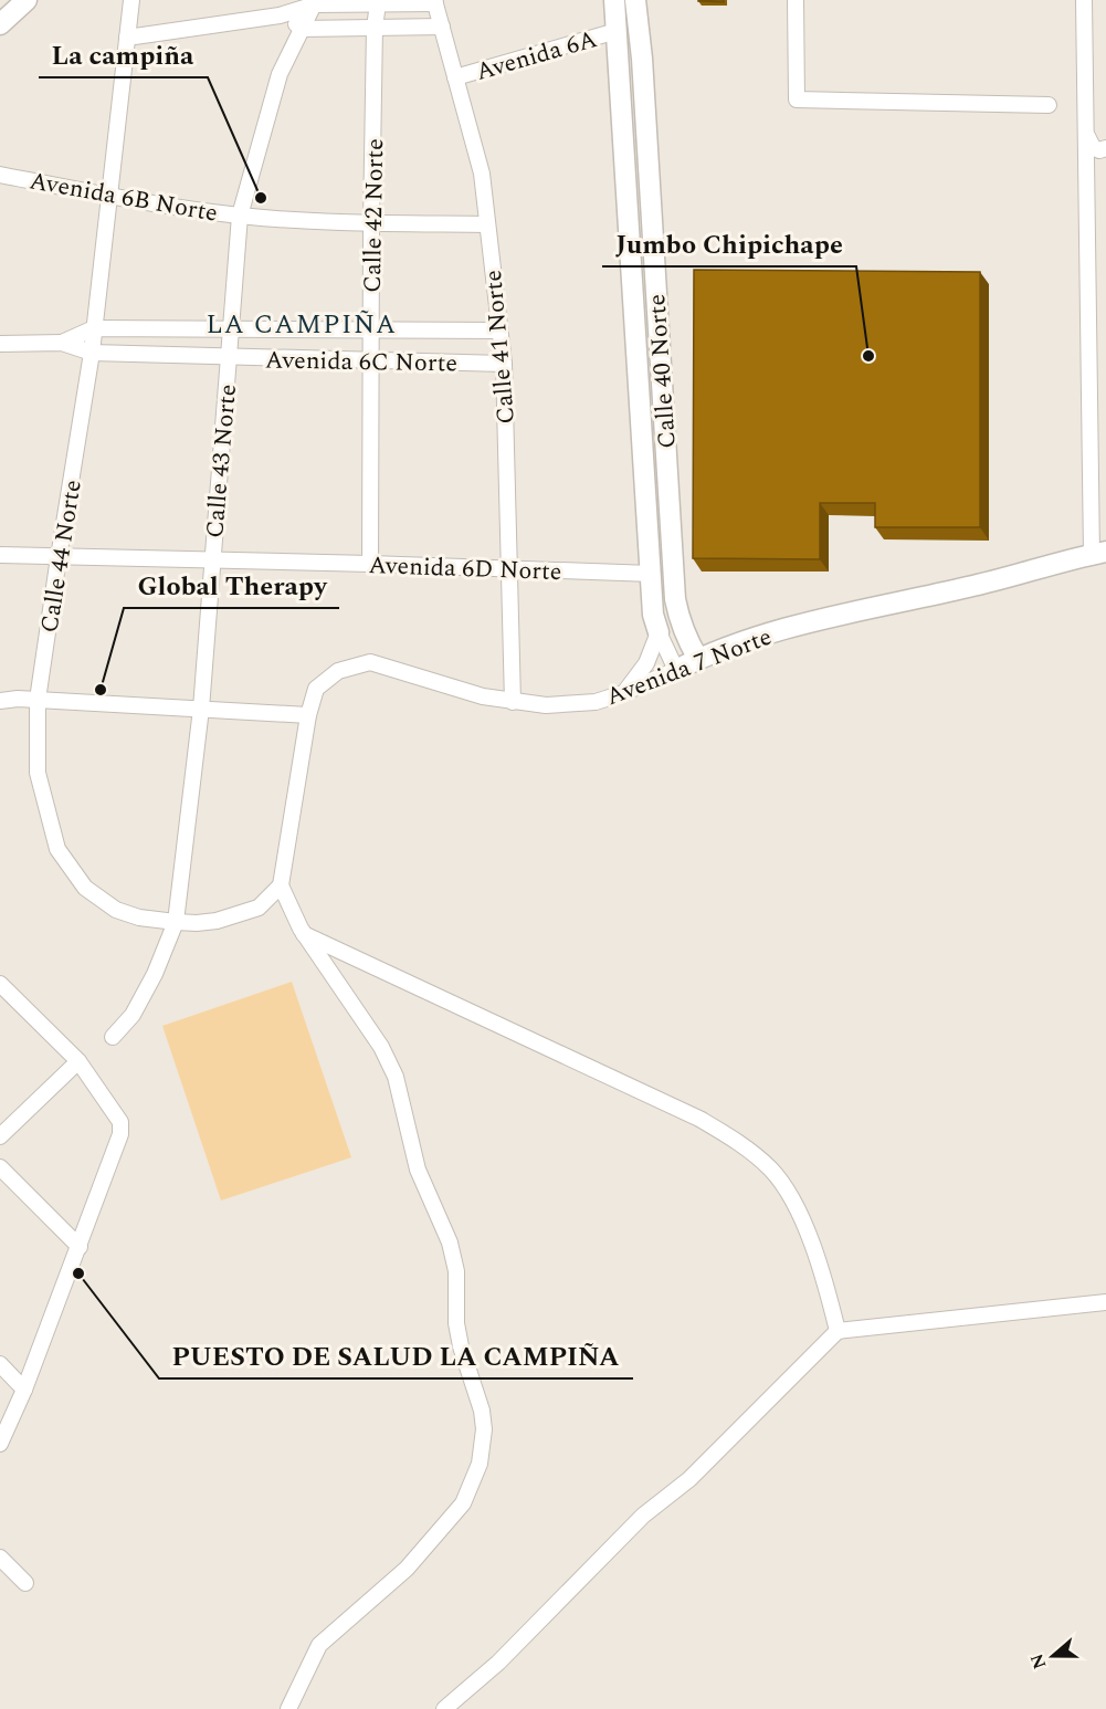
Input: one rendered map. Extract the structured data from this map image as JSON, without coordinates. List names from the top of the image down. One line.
{"streets":{"street":["Avenida 6A","Avenida 6B Norte","Calle 42 Norte","Calle 41 Norte","Avenida 6C Norte","Calle 40 Norte","Calle 43 Norte","Calle 44 Norte","Avenida 6D Norte","Avenida 7 Norte"]},"crossings":[["Avenida 6A","Calle 41 Norte"],["Avenida 6A","Calle 40 Norte"],["Avenida 6B Norte","Calle 42 Norte"],["Avenida 6B Norte","Calle 41 Norte"],["Avenida 6B Norte","Calle 43 Norte"],["Avenida 6B Norte","Calle 44 Norte"],["Calle 42 Norte","Avenida 6C Norte"],["Calle 42 Norte","Avenida 6D Norte"],["Calle 41 Norte","Avenida 6C Norte"],["Calle 41 Norte","Avenida 6D Norte"],["Calle 41 Norte","Avenida 7 Norte"],["Avenida 6C Norte","Calle 43 Norte"],["Avenida 6C Norte","Calle 44 Norte"],["Calle 40 Norte","Avenida 6D Norte"],["Calle 40 Norte","Avenida 7 Norte"],["Calle 43 Norte","Calle 44 Norte"],["Calle 43 Norte","Avenida 6D Norte"],["Calle 44 Norte","Avenida 6D Norte"],["Calle 44 Norte","Avenida 7 Norte"]],"districts":["LA CAMPIÑA"],"places":["La campiña","Jumbo Chipichape","Global Therapy","PUESTO DE SALUD LA CAMPIÑA"],"north":"left"}
